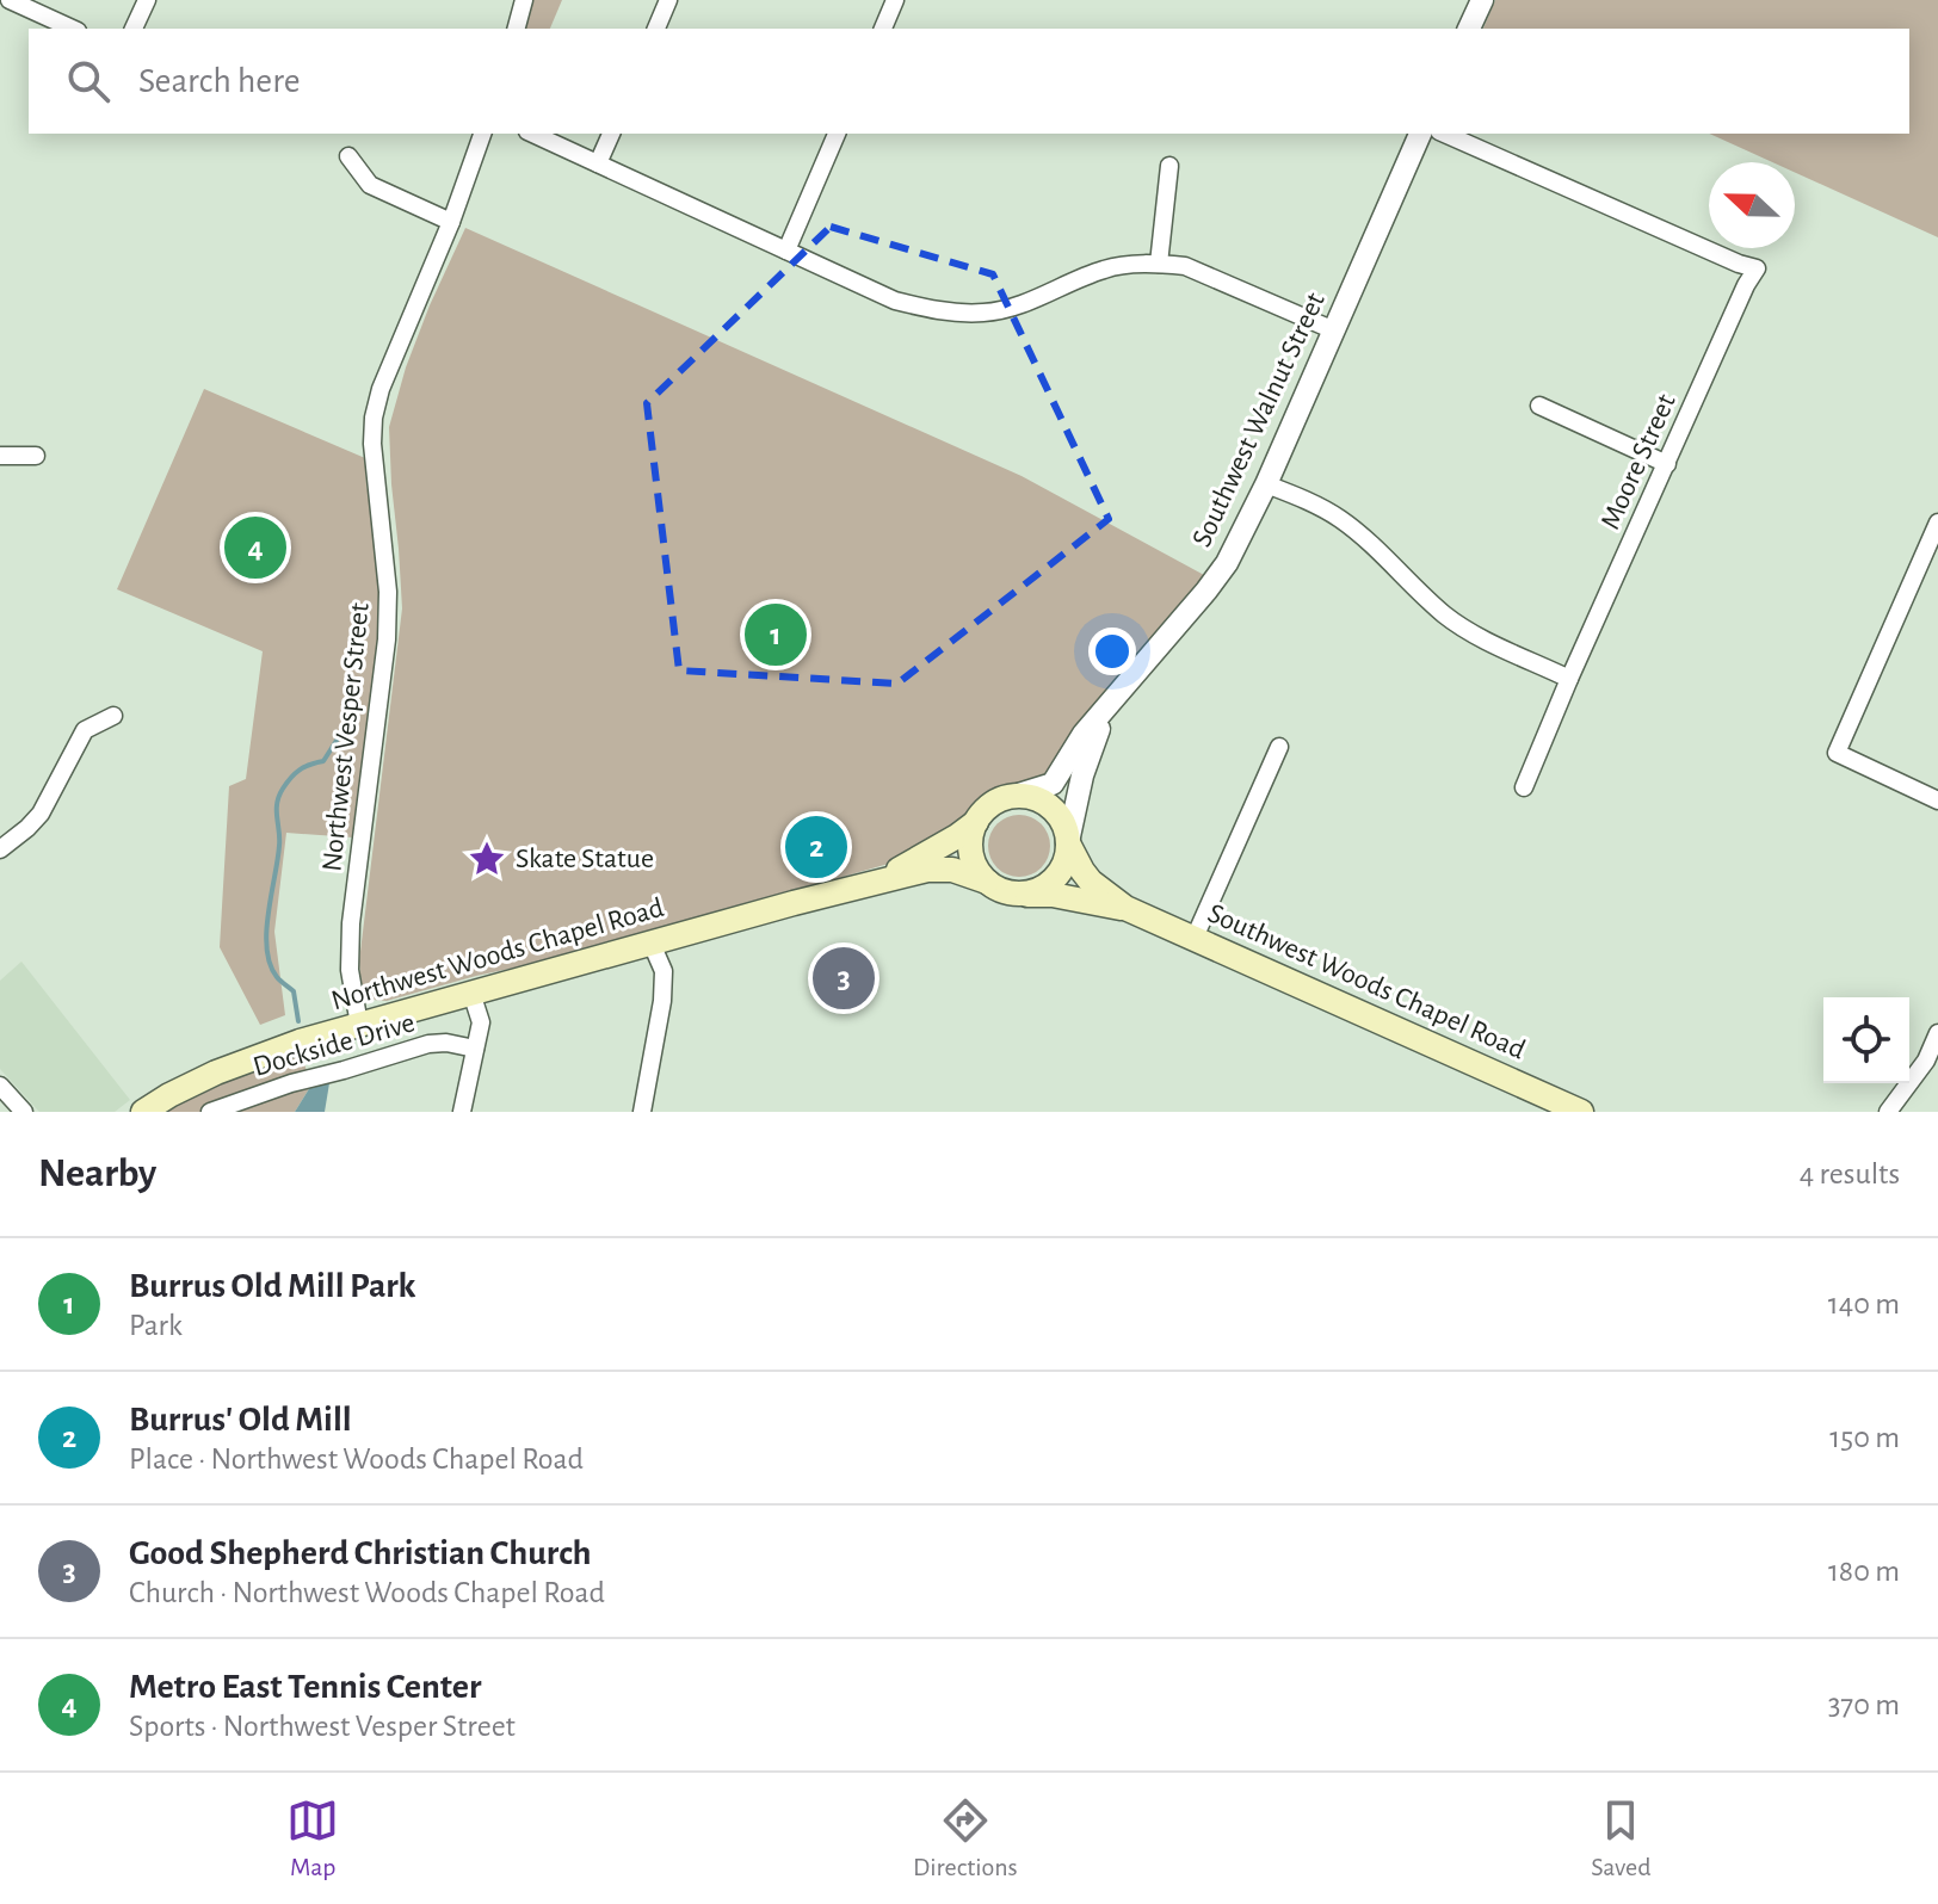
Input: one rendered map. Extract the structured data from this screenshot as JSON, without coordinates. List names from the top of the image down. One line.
{"streets":{"main road":["Northwest Woods Chapel Road","Southwest Woods Chapel Road"],"street":["Southwest Walnut Street","Moore Street","Northwest Vesper Street","Dockside Drive"]},"crossings":[["Southwest Walnut Street","Northwest Woods Chapel Road"],["Southwest Walnut Street","Southwest Woods Chapel Road"],["Northwest Vesper Street","Northwest Woods Chapel Road"],["Northwest Woods Chapel Road","Southwest Woods Chapel Road"]],"places":{"place":["Skate Statue"]},"north":"left","page":{"search":"Search here","pins":["4","1","2","3"],"heading":["Nearby","4 results"],"list":[{"mark":"1","name":"Burrus Old Mill Park","note":"Park","value":"140 m"},{"mark":"2","name":"Burrus' Old Mill","note":"Place · Northwest Woods Chapel Road","value":"150 m"},{"mark":"3","name":"Good Shepherd Christian Church","note":"Church · Northwest Woods Chapel Road","value":"180 m"},{"mark":"4","name":"Metro East Tennis Center","note":"Sports · Northwest Vesper Street","value":"370 m"}],"nav":["Map","Directions","Saved"]}}
